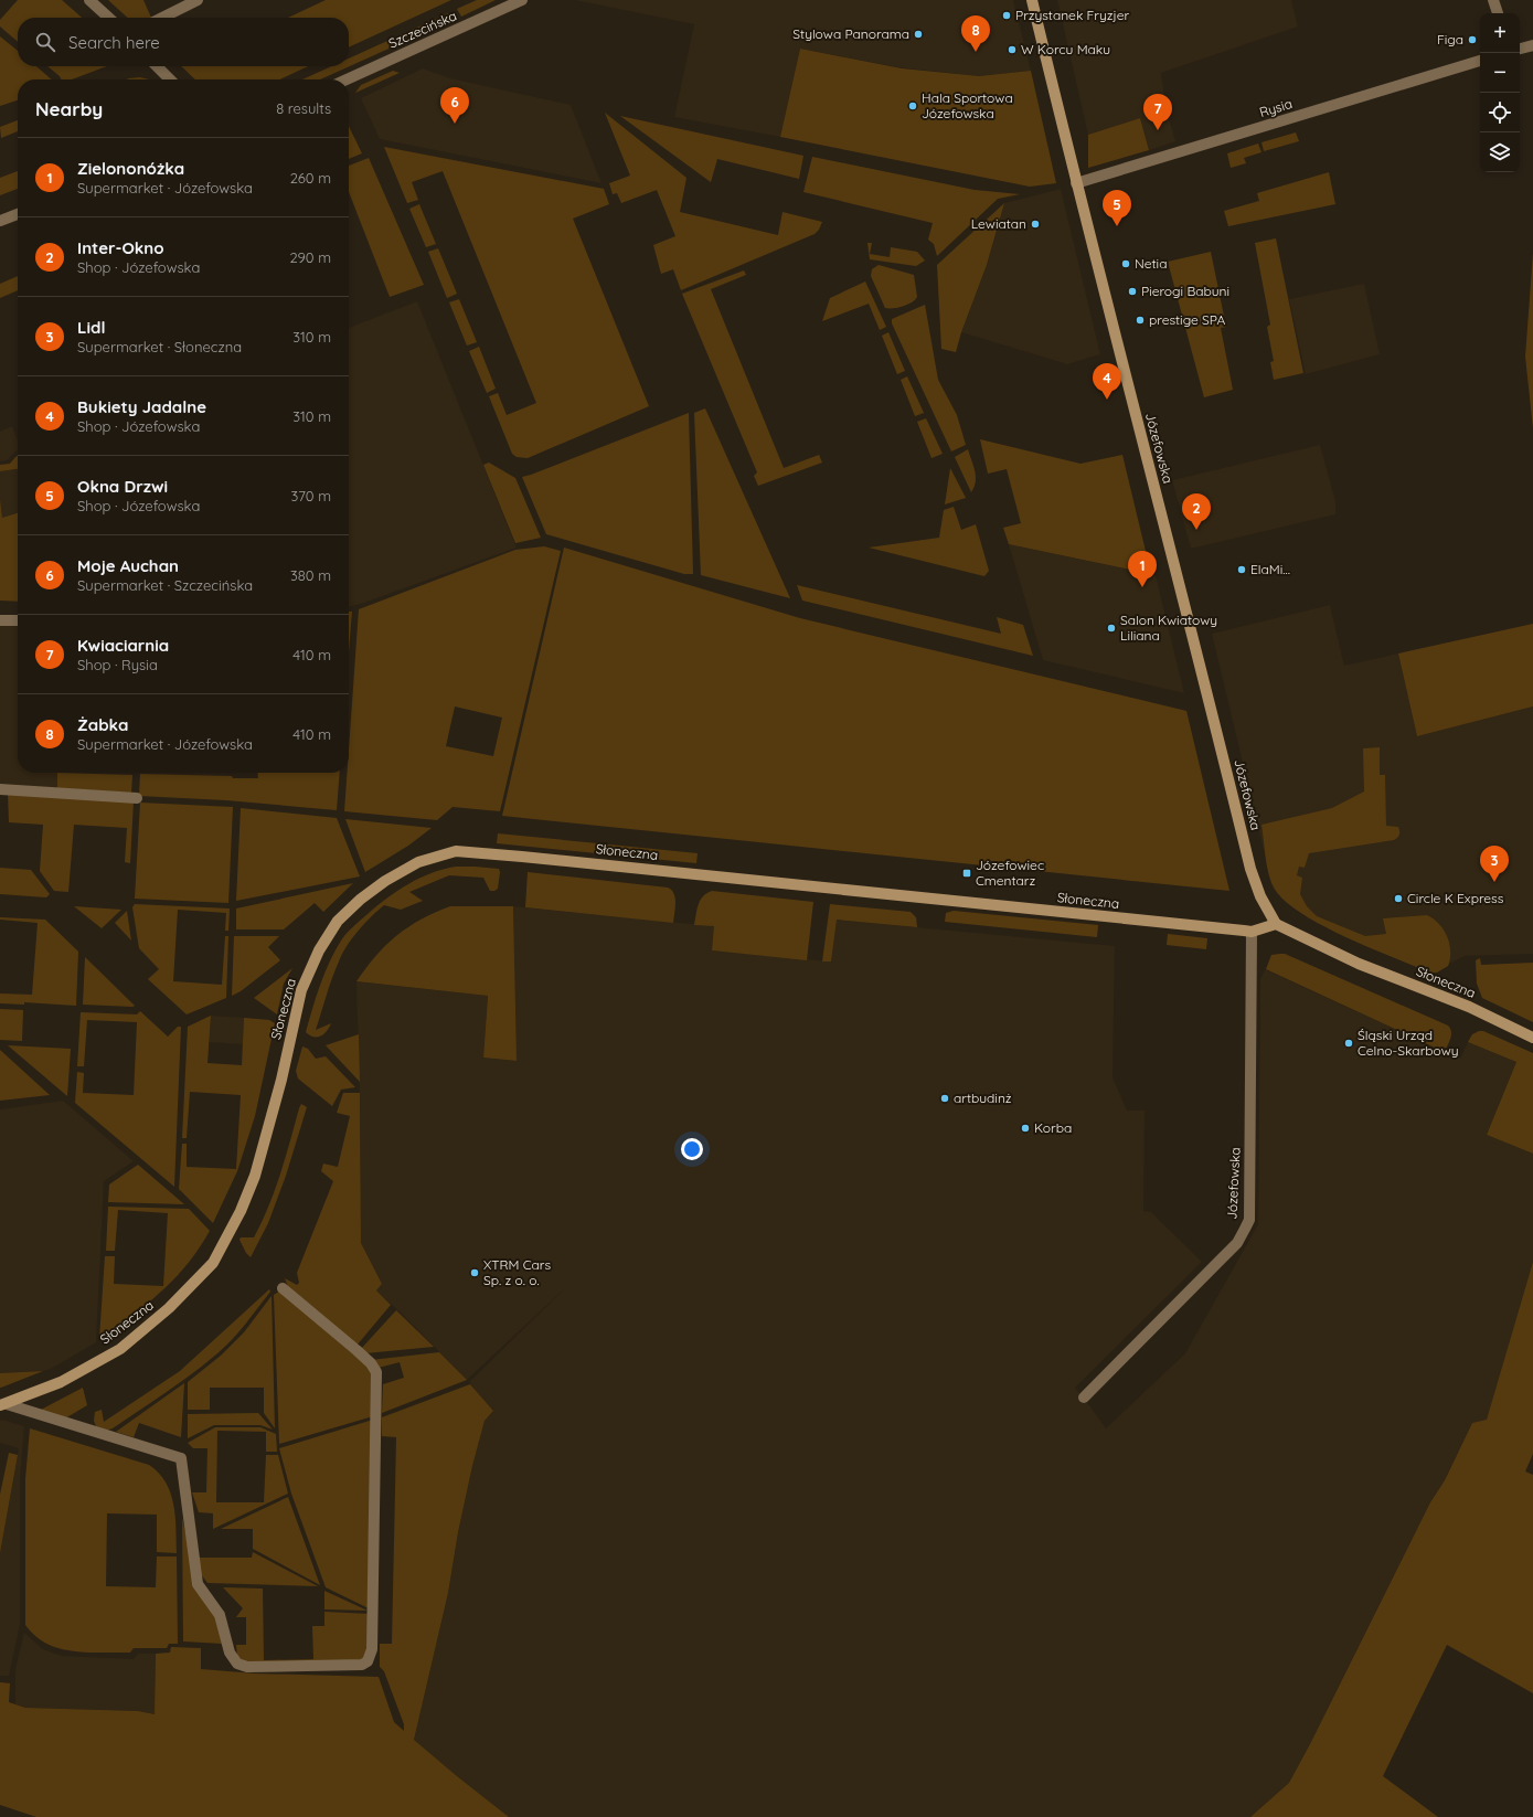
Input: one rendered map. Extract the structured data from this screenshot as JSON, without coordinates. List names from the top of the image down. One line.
{"streets":{"street":["Szczecińska","Rysia","Józefowska","Słoneczna"]},"crossings":[["Rysia","Józefowska"],["Józefowska","Słoneczna"]],"places":{"other":["Przystanek Fryzjer","Stylowa Panorama","Figa","W Korcu Maku","Hala Sportowa Józefowska","Lewiatan","Netia","Pierogi Babuni","prestige SPA","ElaMi…","Salon Kwiatowy Liliana","Circle K Express","Śląski Urząd Celno-Skarbowy","artbudinż","Korba","XTRM Cars Sp. z o. o."],"transit":["Józefowiec Cmentarz"]},"page":{"map_buttons":["+","−"],"pins":["8","6","7","5","4","2","1","3"],"search":"Search here","heading":["Nearby","8 results"],"list":[{"mark":"1","name":"Zielononóżka","note":"Supermarket · Józefowska","value":"260 m"},{"mark":"2","name":"Inter-Okno","note":"Shop · Józefowska","value":"290 m"},{"mark":"3","name":"Lidl","note":"Supermarket · Słoneczna","value":"310 m"},{"mark":"4","name":"Bukiety Jadalne","note":"Shop · Józefowska","value":"310 m"},{"mark":"5","name":"Okna Drzwi","note":"Shop · Józefowska","value":"370 m"},{"mark":"6","name":"Moje Auchan","note":"Supermarket · Szczecińska","value":"380 m"},{"mark":"7","name":"Kwiaciarnia","note":"Shop · Rysia","value":"410 m"},{"mark":"8","name":"Żabka","note":"Supermarket · Józefowska","value":"410 m"}]}}
